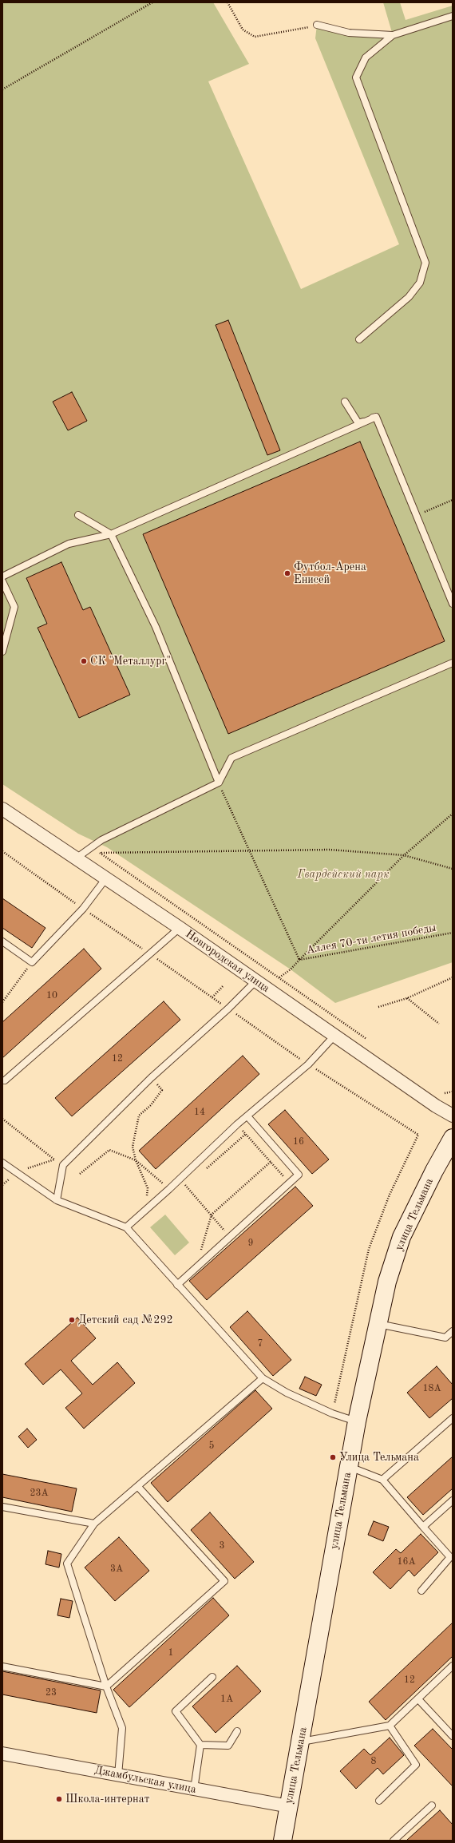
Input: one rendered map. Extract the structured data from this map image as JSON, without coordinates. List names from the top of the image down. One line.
{"streets":{"main road":["улица Тельмана"],"street":["Новгородская улица","Джамбульская улица"],"path":["Аллея 70-ти летия победы"]},"crossings":[["улица Тельмана","Джамбульская улица"]],"parks":["Гвардейский парк"],"places":["Футбол-Арена Енисей","СК \"Металлург\"","Детский сад №292","Улица Тельмана","Школа-интернат"],"house_numbers":["10","12","14","16","9","7","18А","5","23А","3","16А","3А","1","12","23","1А","8"]}
